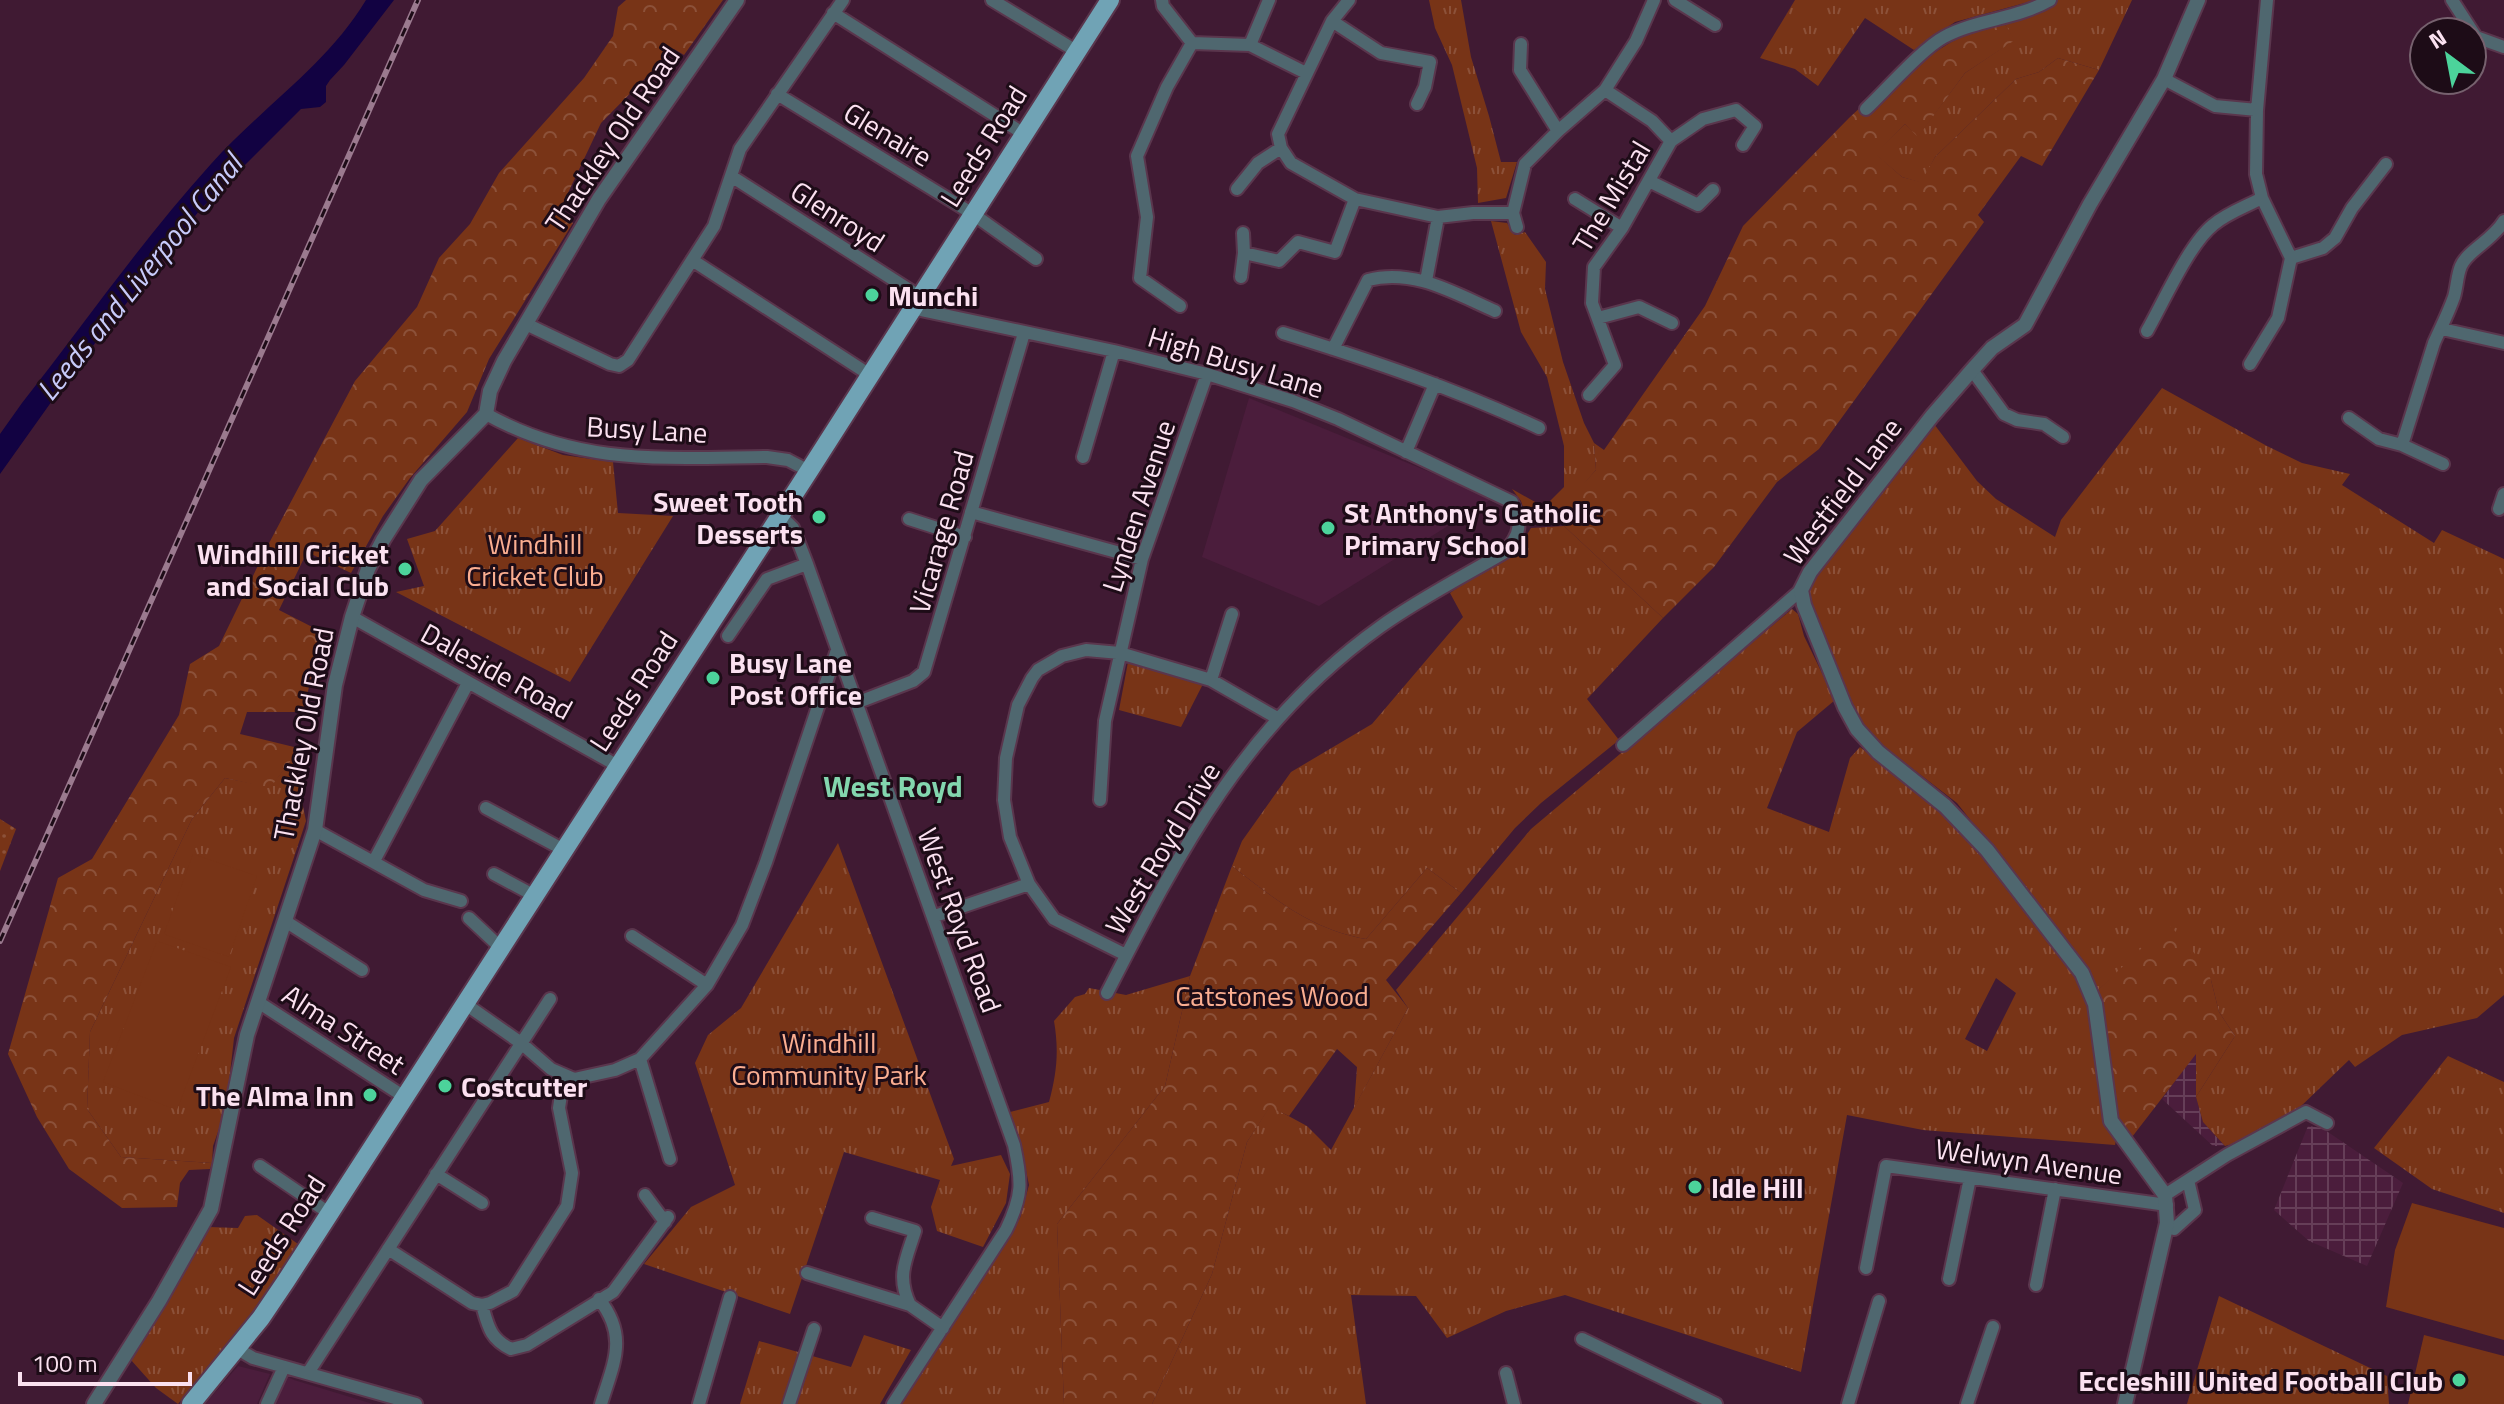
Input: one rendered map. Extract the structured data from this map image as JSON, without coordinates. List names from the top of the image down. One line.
{"streets":{"main road":["Leeds Road"],"street":["Glenaire","Thackley Old Road","The Mistal","Glenroyd","High Busy Lane","Busy Lane","Westfield Lane","Lynden Avenue","Vicarage Road","Daleside Road","West Royd Drive","West Royd Road","Alma Street","Welwyn Avenue"]},"crossings":[["Glenaire","Leeds Road"],["Thackley Old Road","Busy Lane"],["Thackley Old Road","Daleside Road"],["Thackley Old Road","Alma Street"],["Leeds Road","Glenroyd"],["Leeds Road","High Busy Lane"],["Leeds Road","Busy Lane"],["Leeds Road","Daleside Road"],["Leeds Road","West Royd Road"],["Leeds Road","Alma Street"],["Glenroyd","High Busy Lane"],["High Busy Lane","Lynden Avenue"],["High Busy Lane","Vicarage Road"],["High Busy Lane","West Royd Drive"],["Westfield Lane","Welwyn Avenue"],["Vicarage Road","West Royd Road"]],"districts":["West Royd"],"water":["Leeds and Liverpool Canal"],"parks":["Windhill Cricket Club","Catstones Wood","Windhill Community Park"],"places":["Munchi","Sweet Tooth Desserts","St Anthony's Catholic Primary School","Windhill Cricket and Social Club","Busy Lane Post Office","Costcutter","The Alma Inn","Idle Hill","Eccleshill United Football Club"],"scale_bar":"100 m","north":"top left"}
